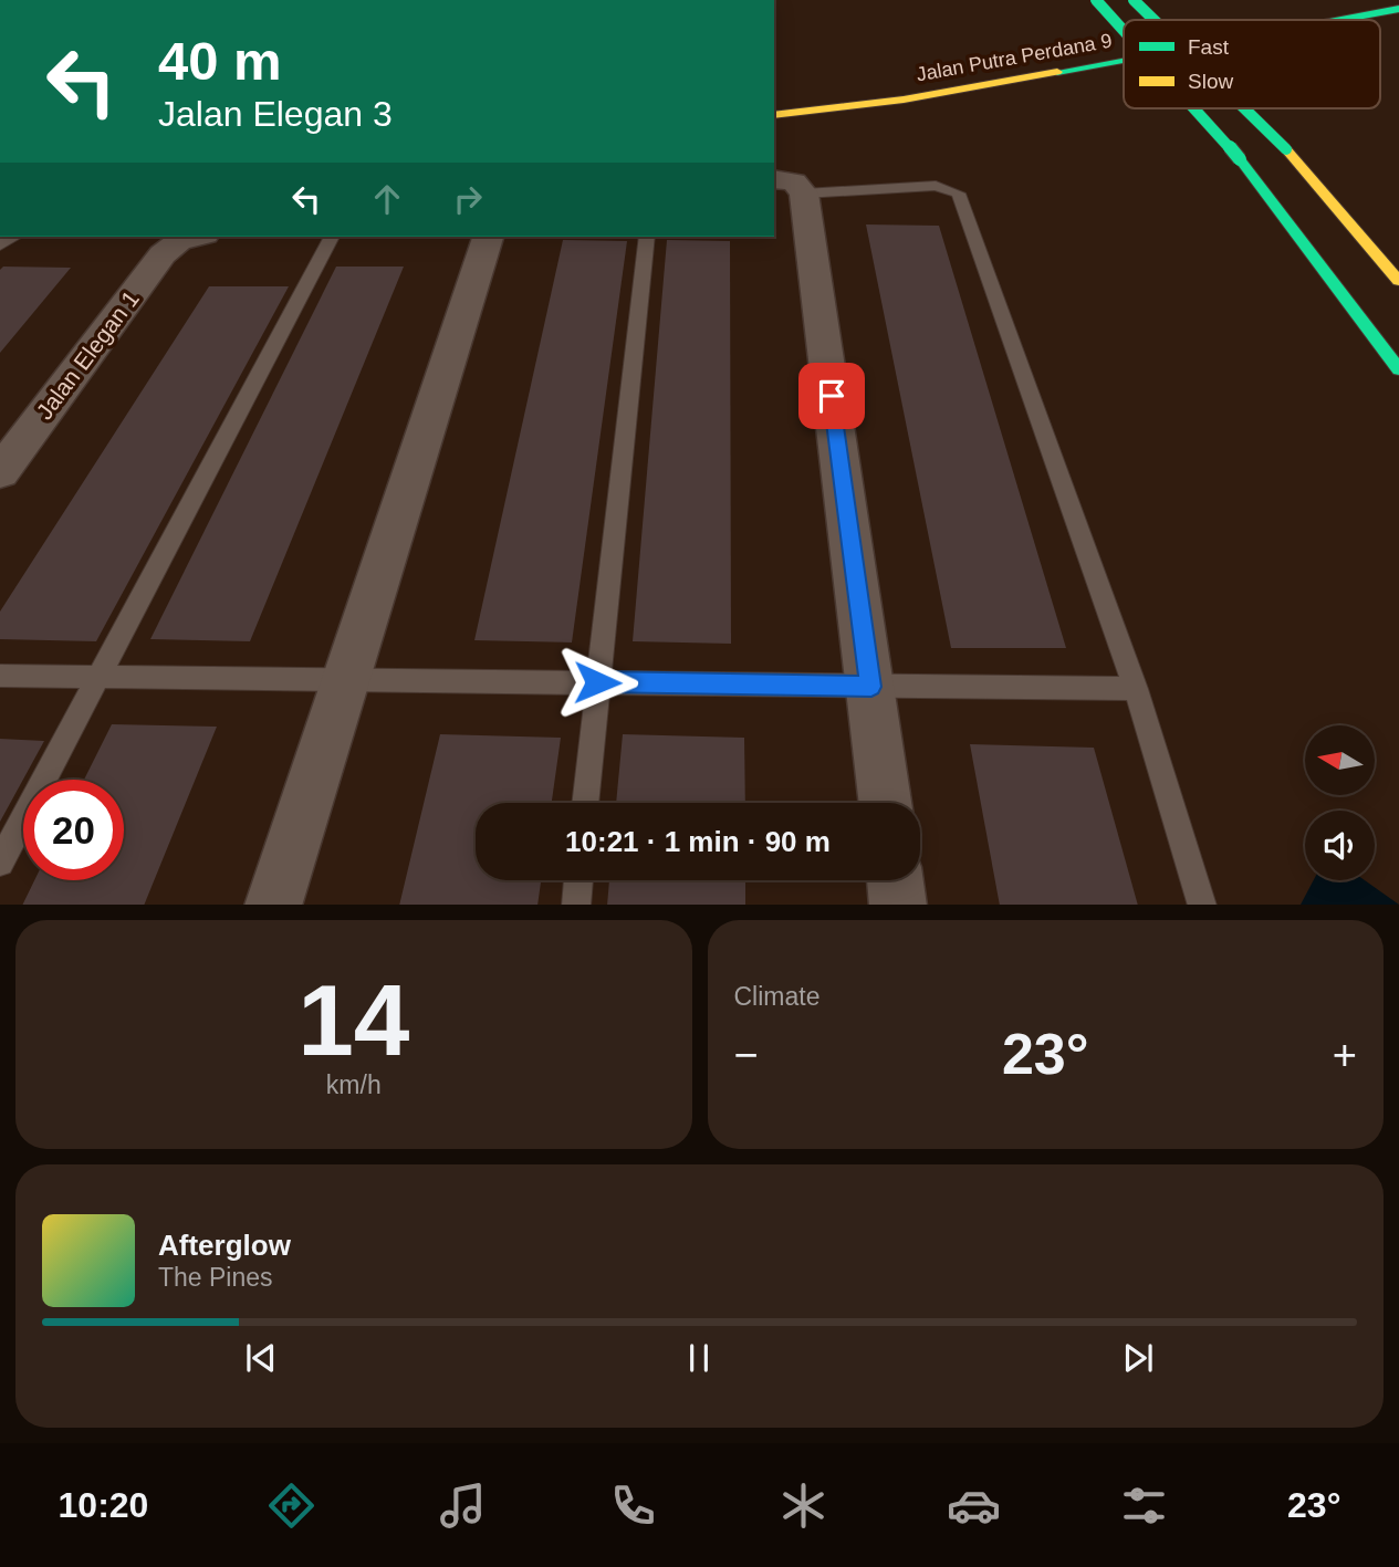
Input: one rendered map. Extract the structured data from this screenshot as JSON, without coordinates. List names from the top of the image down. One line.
{"streets":{"main road":["Jalan Putra Perdana 9"],"street":["Jalan Elegan 1"]},"legend":["Fast","Slow"],"north":"left","page":{"turn":["40 m","Jalan Elegan 3"],"limit":"20","trip":"10:21 · 1 min · 90 m","tile":[["14","km/h"],"Climate"],"heat":["−","23°","+"],"song":["Afterglow","The Pines"],"tabs":["10:20","23°"]}}
